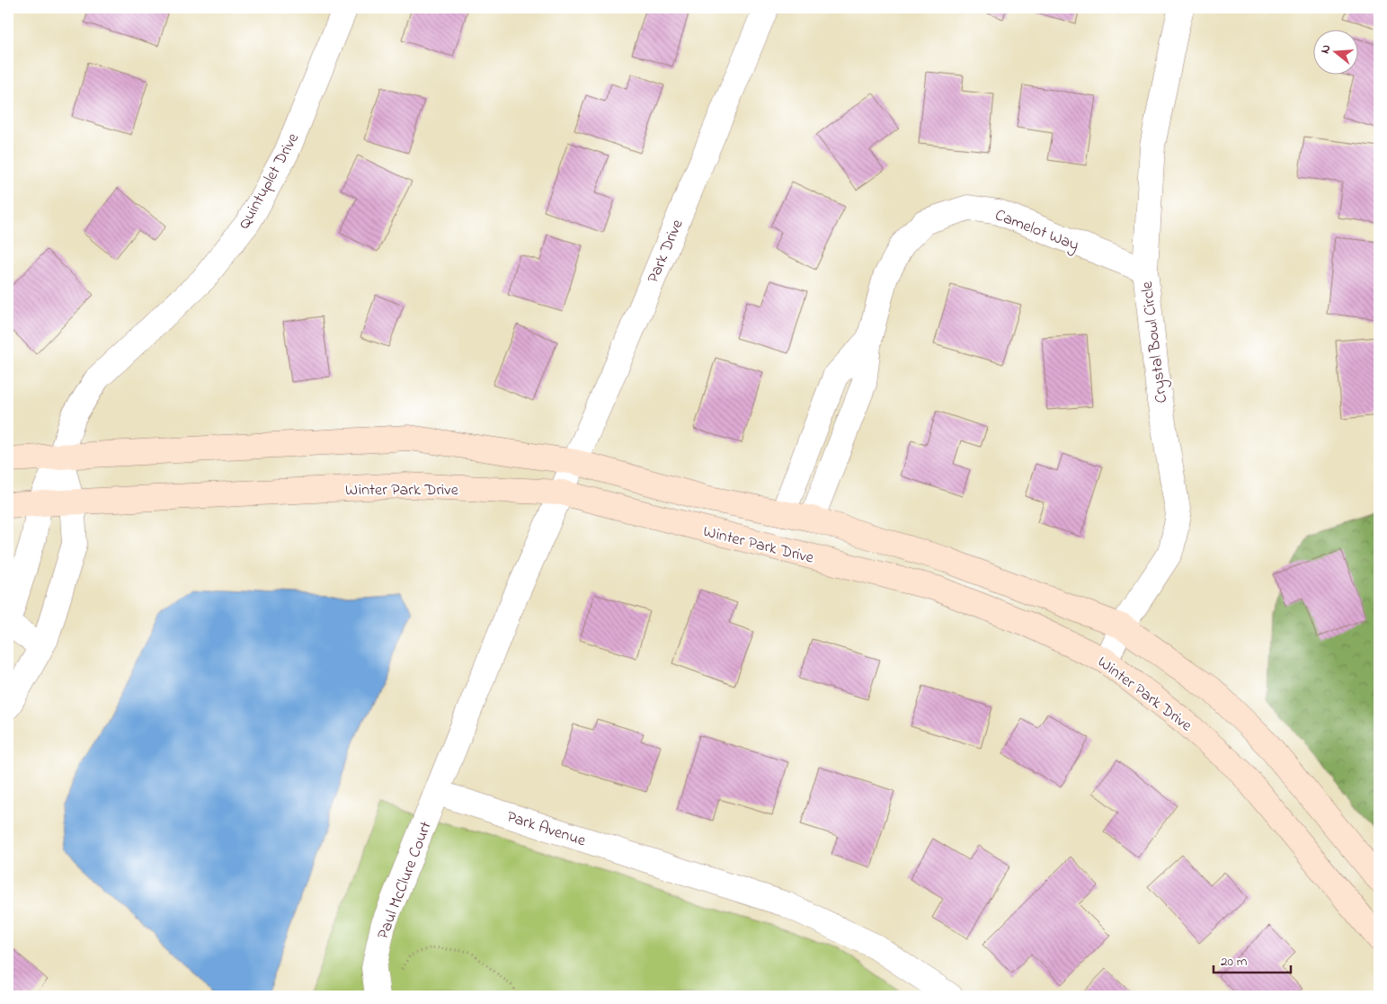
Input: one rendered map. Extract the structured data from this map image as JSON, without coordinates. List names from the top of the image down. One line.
{"streets":{"street":["Quintuplet Drive","Camelot Way","Park Drive","Crystal Bowl Circle","Winter Park Drive","Park Avenue","Paul McClure Court"]},"crossings":[["Quintuplet Drive","Winter Park Drive"],["Camelot Way","Crystal Bowl Circle"],["Camelot Way","Winter Park Drive"],["Park Drive","Winter Park Drive"],["Crystal Bowl Circle","Winter Park Drive"],["Park Avenue","Paul McClure Court"]],"scale_bar":"20 m","north":"left"}
